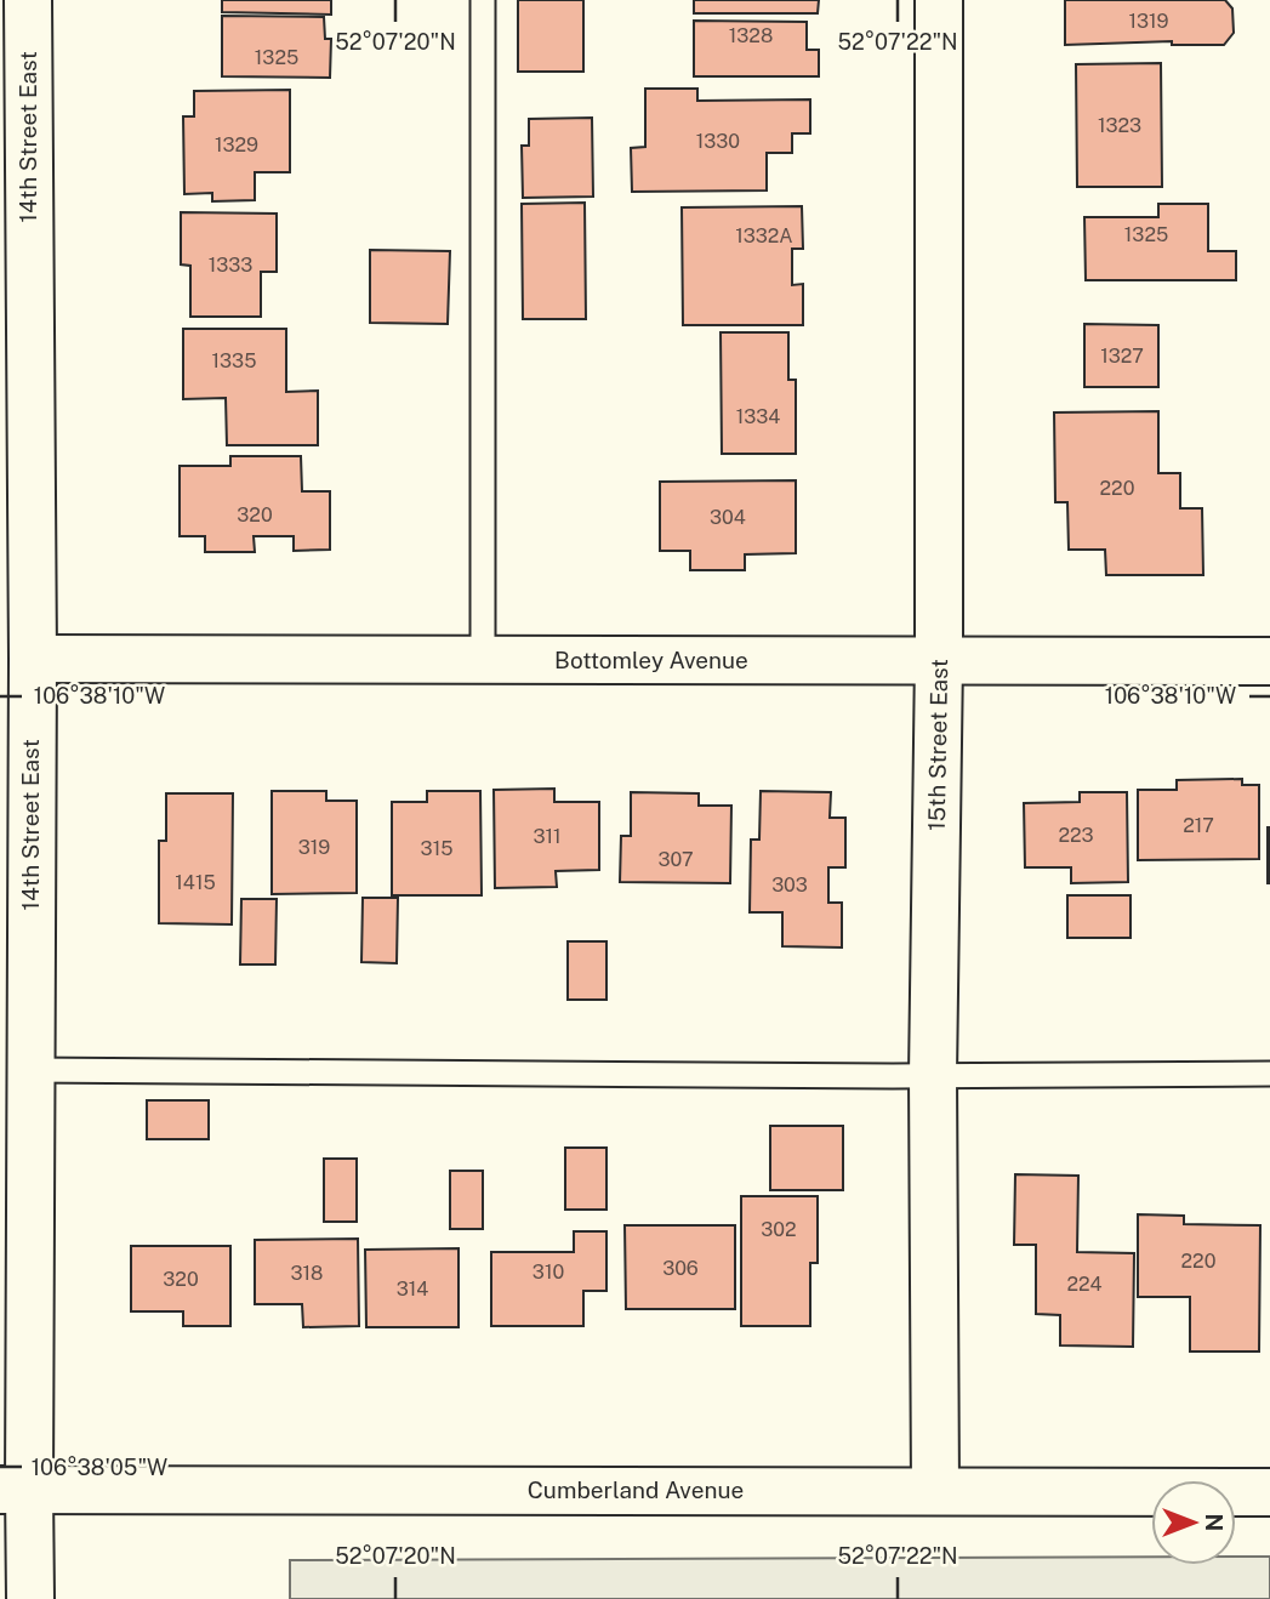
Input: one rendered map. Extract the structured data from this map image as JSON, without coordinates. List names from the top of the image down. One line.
{"streets":{"street":["14th Street East","Bottomley Avenue","15th Street East","Cumberland Avenue"]},"crossings":[["14th Street East","Bottomley Avenue"],["14th Street East","Cumberland Avenue"],["Bottomley Avenue","15th Street East"],["15th Street East","Cumberland Avenue"]],"house_numbers":["1319","1328","1325","1323","1330","1329","1325","1332A","1333","1327","1335","1334","220","320","304","217","223","311","319","315","307","1415","303","302","220","306","310","318","320","224","314"],"north":"right","coordinates":["52°07'20\"N","52°07'22\"N","106°38'10\"W","106°38'05\"W"]}
